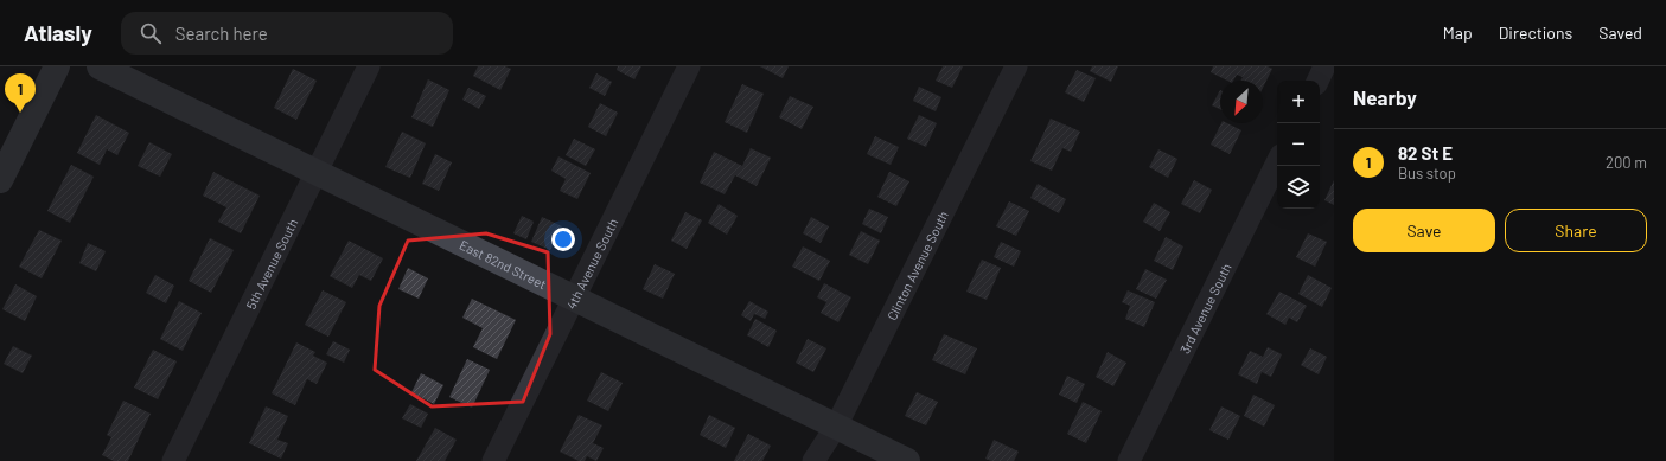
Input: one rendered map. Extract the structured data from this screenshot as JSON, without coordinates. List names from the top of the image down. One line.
{"streets":{"street":["5th Avenue South","4th Avenue South","East 82nd Street","Clinton Avenue South","3rd Avenue South"]},"crossings":[["5th Avenue South","East 82nd Street"],["4th Avenue South","East 82nd Street"],["East 82nd Street","Clinton Avenue South"]],"north":"bottom left","page":{"header":"Atlasly","search":"Search here","nav":["Map","Directions","Saved"],"heading":"Nearby","pins":"1","map_buttons":["+","−"],"list":[{"mark":"1","name":"82 St E","note":"Bus stop","value":"200 m"}],"buttons":["Save","Share"]}}
